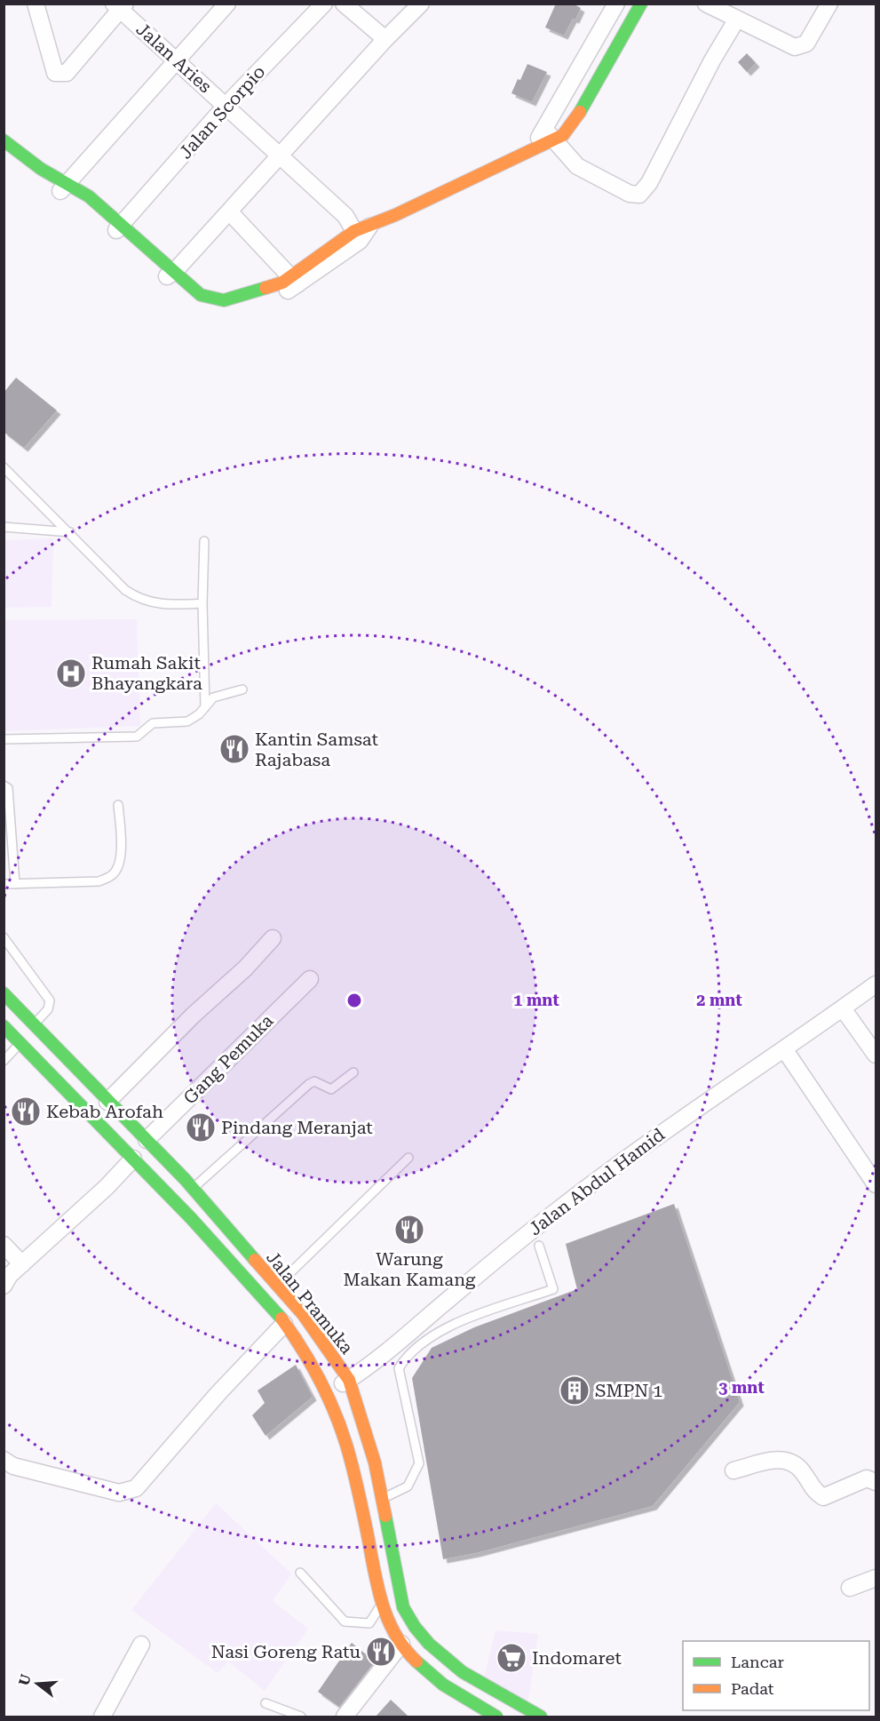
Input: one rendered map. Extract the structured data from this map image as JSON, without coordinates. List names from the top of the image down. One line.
{"streets":{"main road":["Jalan Pramuka"],"street":["Jalan Aries","Jalan Scorpio","Gang Pemuka","Jalan Abdul Hamid"]},"crossings":[["Jalan Aries","Jalan Scorpio"],["Gang Pemuka","Jalan Pramuka"],["Jalan Abdul Hamid","Jalan Pramuka"]],"places":{"hospital":["Rumah Sakit Bhayangkara"],"restaurant":["Kantin Samsat Rajabasa","Kebab Arofah","Pindang Meranjat","Warung Makan Kamang","Nasi Goreng Ratu"],"building":["SMPN 1"],"supermarket":["Indomaret"]},"legend":["Lancar","Padat"],"north":"left","rings":["1 mnt","2 mnt","3 mnt"]}
